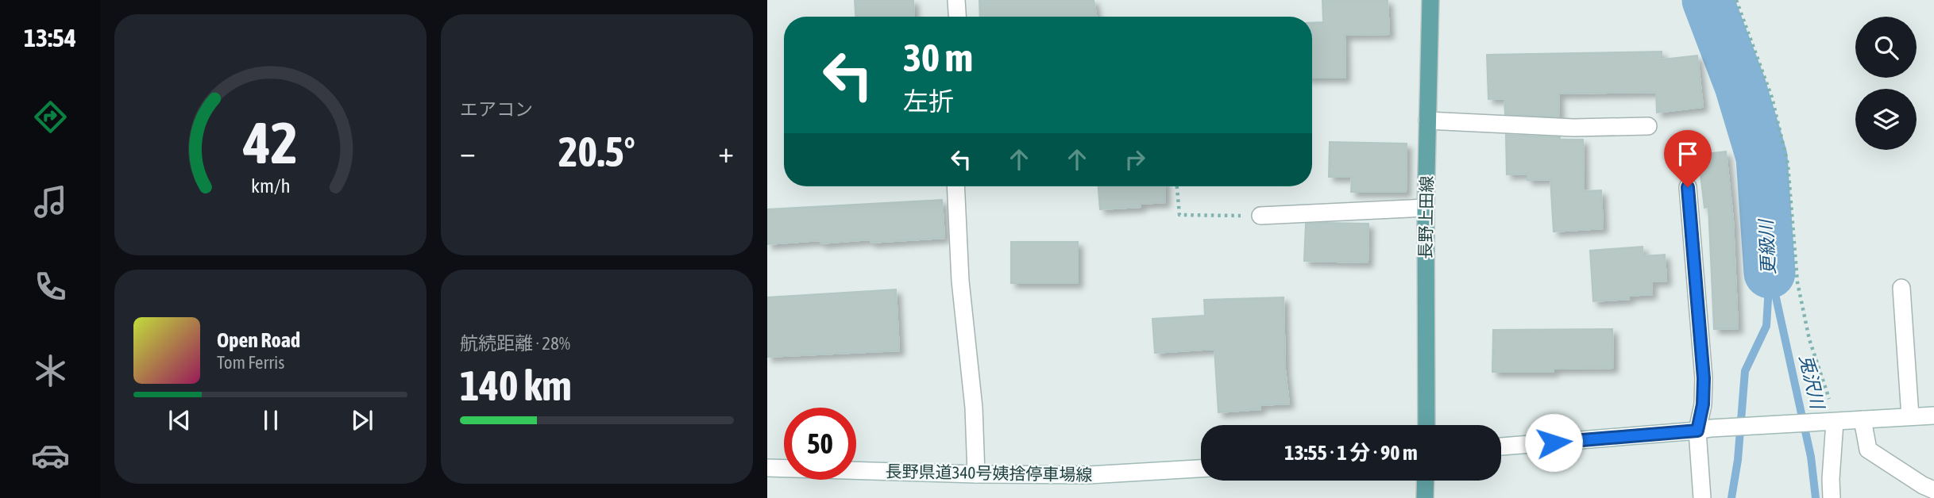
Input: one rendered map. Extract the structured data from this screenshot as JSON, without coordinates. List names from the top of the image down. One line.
{"streets":{"main road":["長野上田線","長野県道340号姨捨停車場線"]},"water":["更級川","兎沢川"],"page":{"tabs":"13:54","tile":["エアコン",["航続距離 · 28%","140 km"]],"turn":["30 m","左折"],"heat":["−","20.5°","+"],"song":["Open Road","Tom Ferris"],"limit":"50","trip":"13:55 · 1 分 · 90 m","gauge":["42","km/h"]}}
